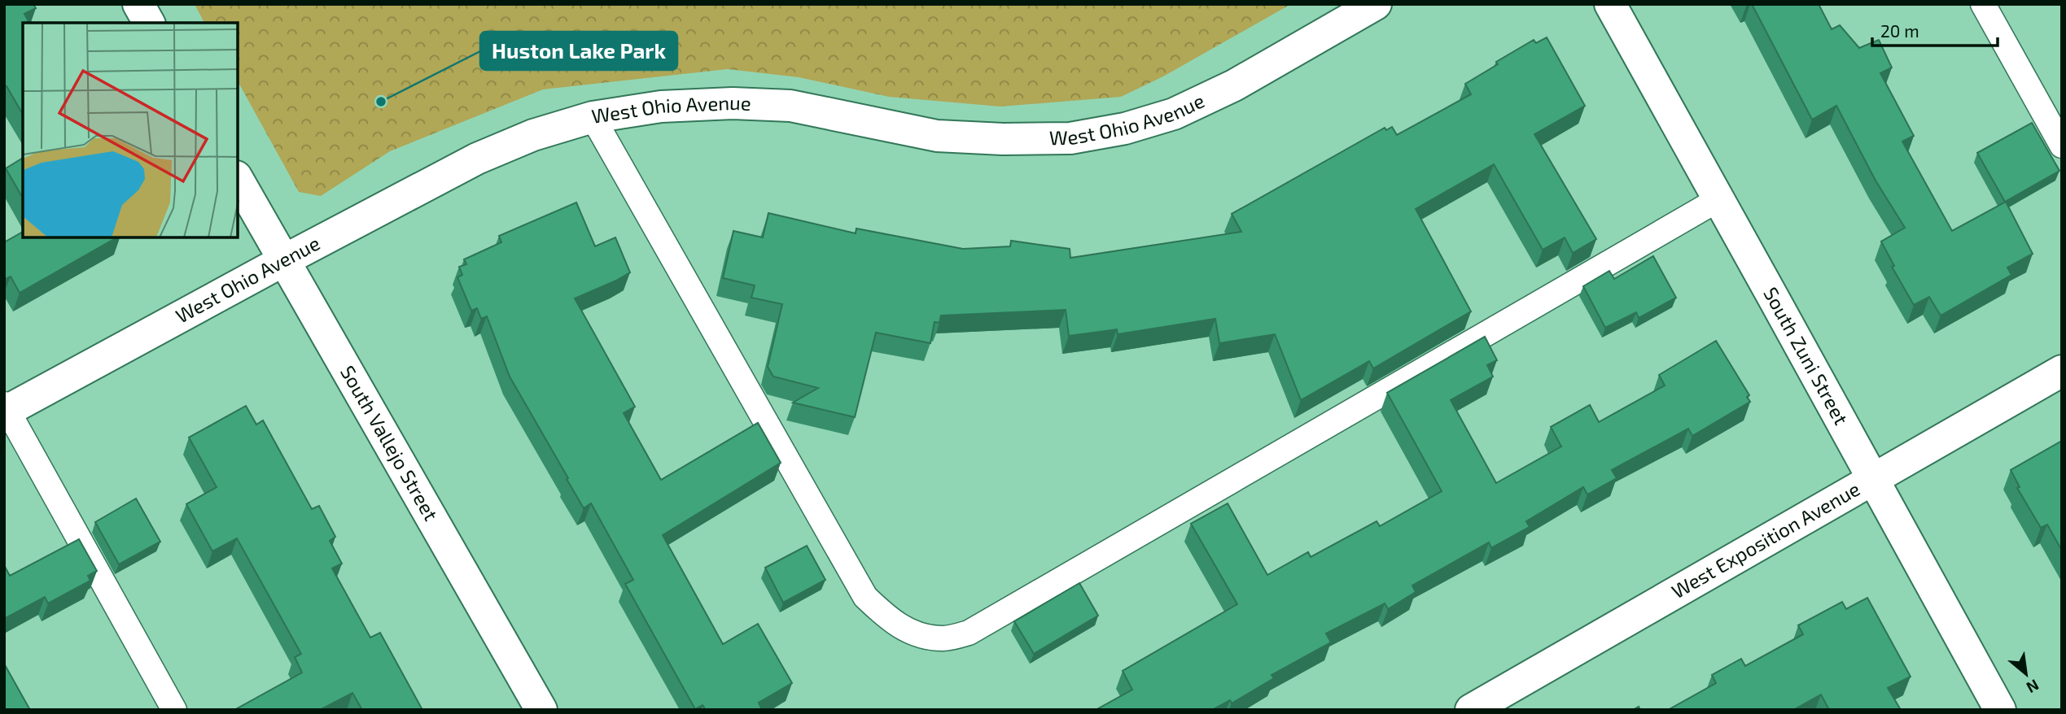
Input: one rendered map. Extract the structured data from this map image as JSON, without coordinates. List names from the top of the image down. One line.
{"streets":{"street":["West Ohio Avenue","South Zuni Street","South Vallejo Street","West Exposition Avenue"]},"crossings":[["West Ohio Avenue","South Vallejo Street"],["South Zuni Street","West Exposition Avenue"]],"places":["Huston Lake Park"],"scale_bar":"20 m","north":"bottom right"}
